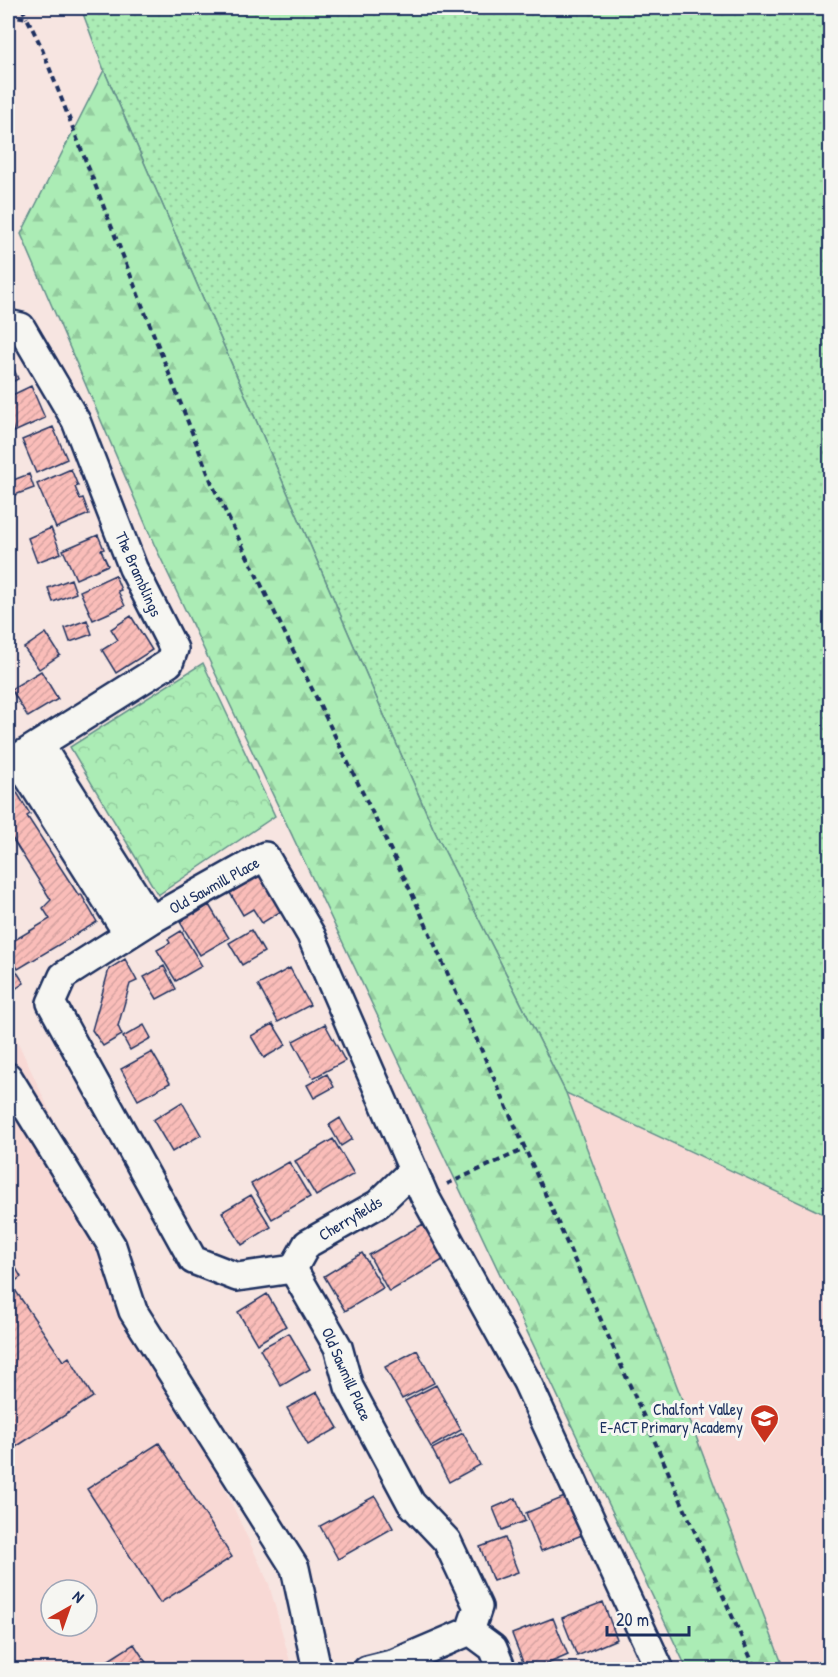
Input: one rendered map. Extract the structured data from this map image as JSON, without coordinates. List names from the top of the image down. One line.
{"streets":{"street":["The Bramblings","Old Sawmill Place","Cherryfields"]},"crossings":[["The Bramblings","Old Sawmill Place"],["Old Sawmill Place","Cherryfields"]],"places":{"school or university":["Chalfont Valley E-ACT Primary Academy"]},"scale_bar":"20 m","north":"top right"}
